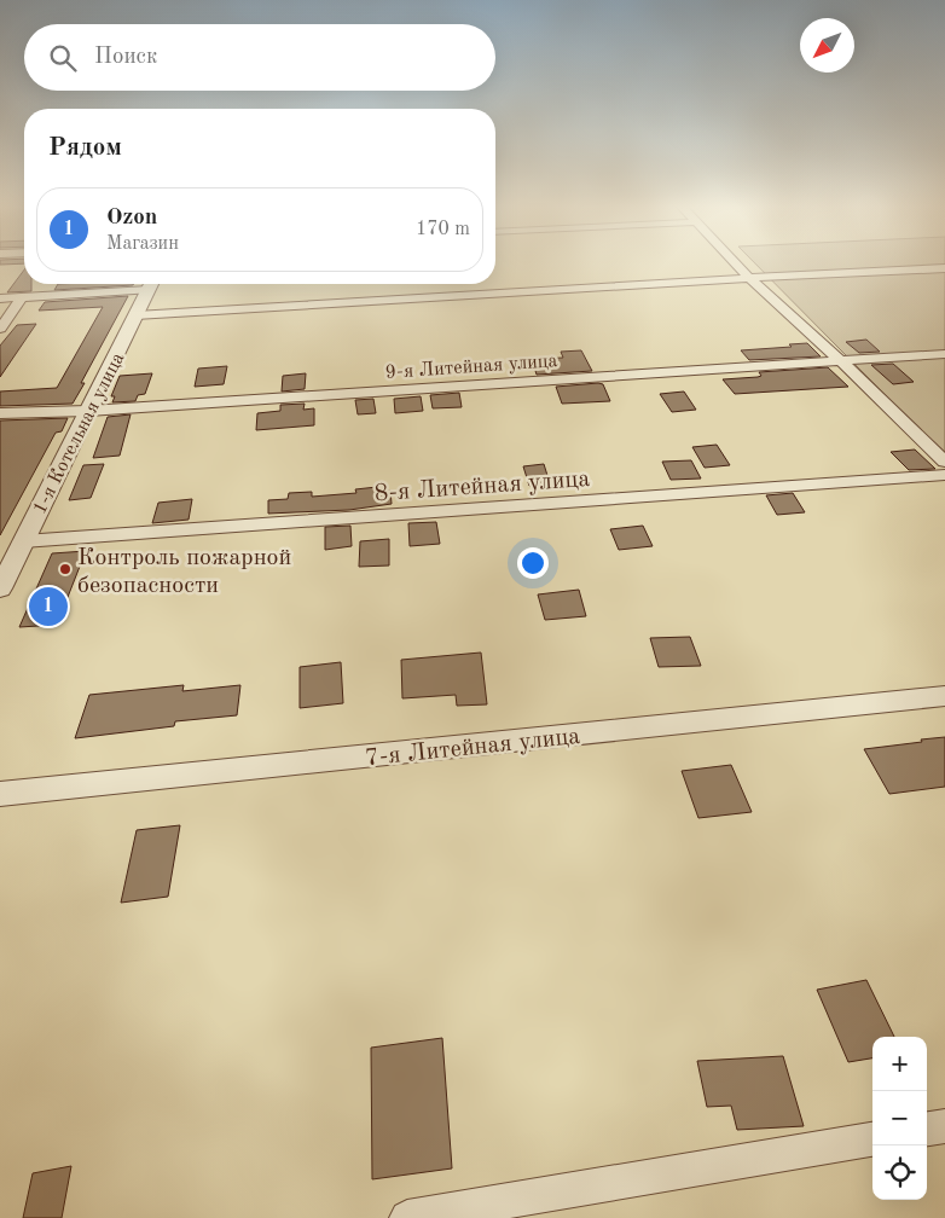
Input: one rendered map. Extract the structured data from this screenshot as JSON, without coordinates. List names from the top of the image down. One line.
{"streets":{"street":["9-я Литейная улица","1-я Котельная улица","8-я Литейная улица","7-я Литейная улица"]},"crossings":[["9-я Литейная улица","1-я Котельная улица"],["1-я Котельная улица","8-я Литейная улица"]],"places":["Контроль пожарной безопасности"],"north":"bottom left","page":{"search":"Поиск","heading":"Рядом","list":[{"mark":"1","name":"Ozon","note":"Магазин","value":"170 m"}],"pins":"1","map_buttons":["+","−"]}}
